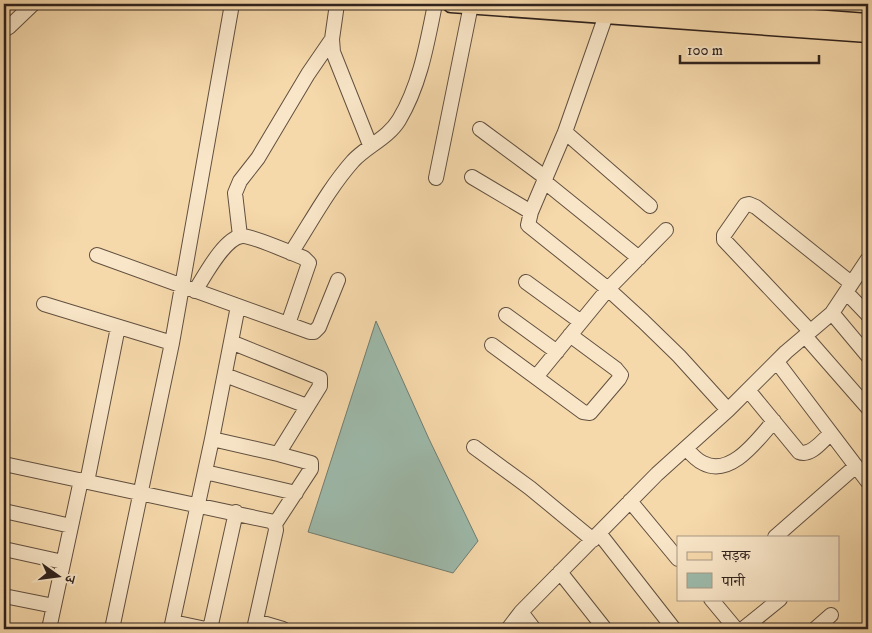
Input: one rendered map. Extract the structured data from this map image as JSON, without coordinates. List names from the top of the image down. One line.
{"legend":["सड़क","पानी"],"scale_bar":"100 m","north":"right"}
